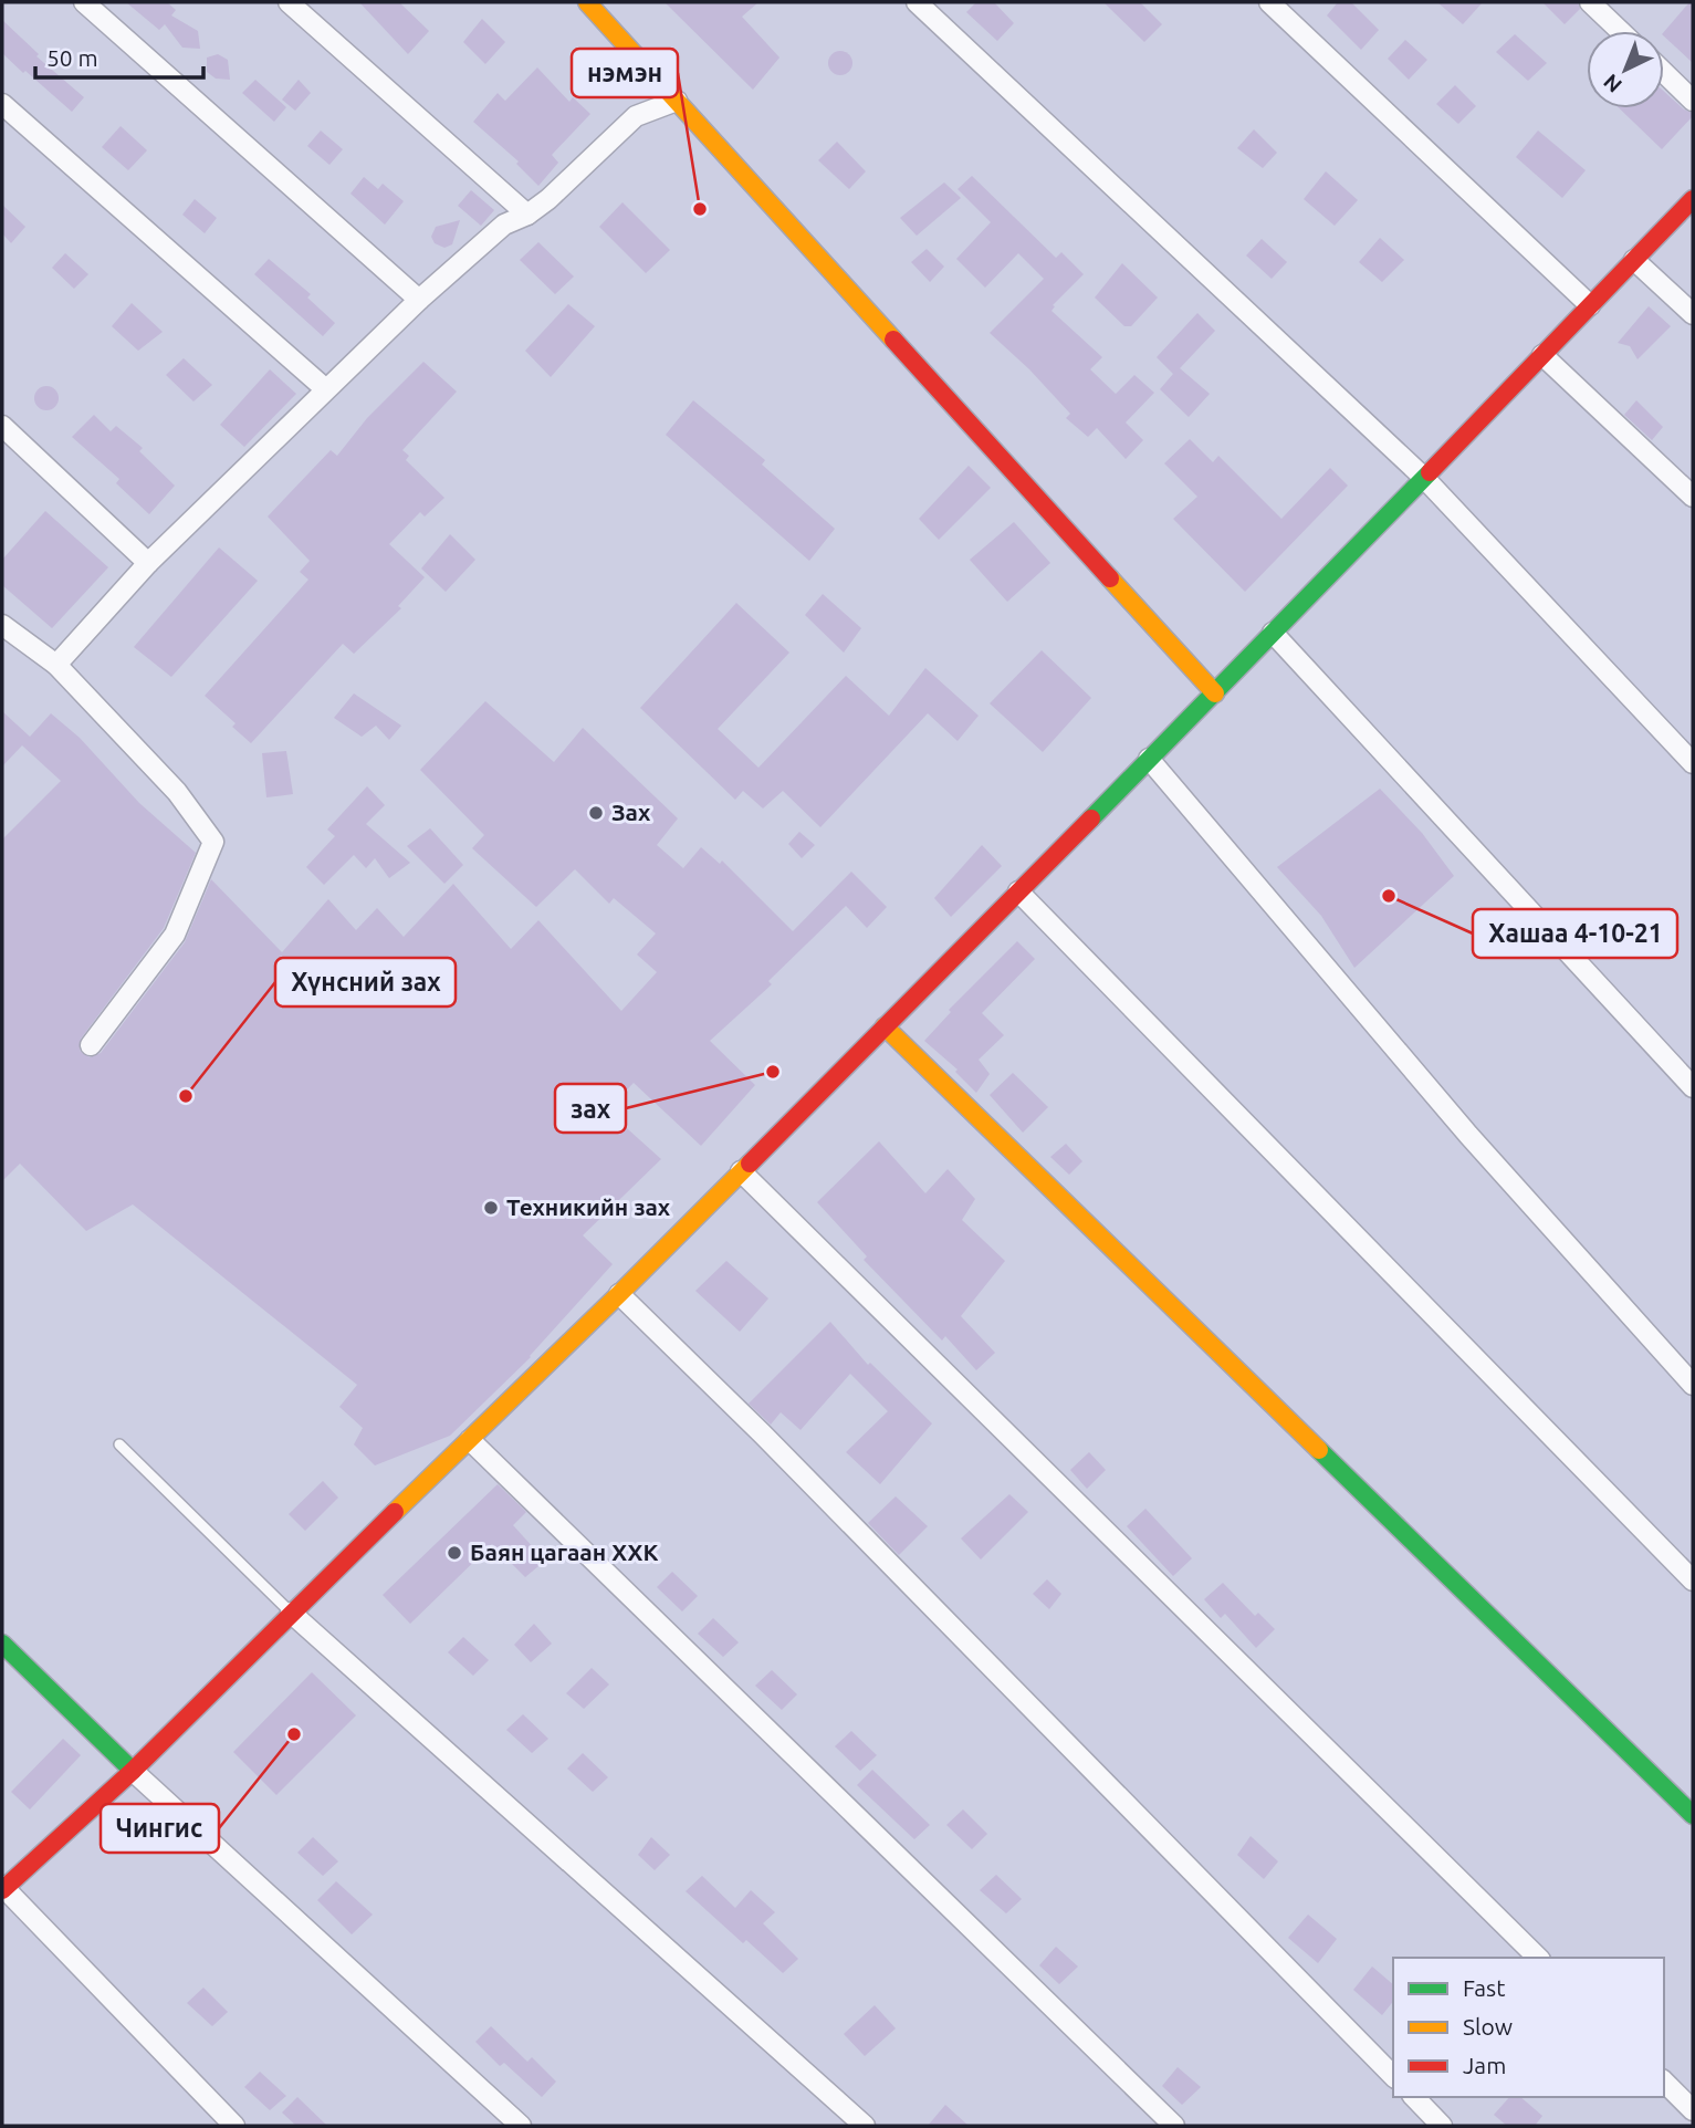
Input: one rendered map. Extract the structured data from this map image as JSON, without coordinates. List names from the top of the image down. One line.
{"places":["нэмэн","Зах","Хашаа 4-10-21","зах","Хүнсний зах","Техникийн зах","Баян цагаан ХХК","Чингис"],"legend":["Fast","Slow","Jam"],"scale_bar":"50 m","north":"bottom left"}
